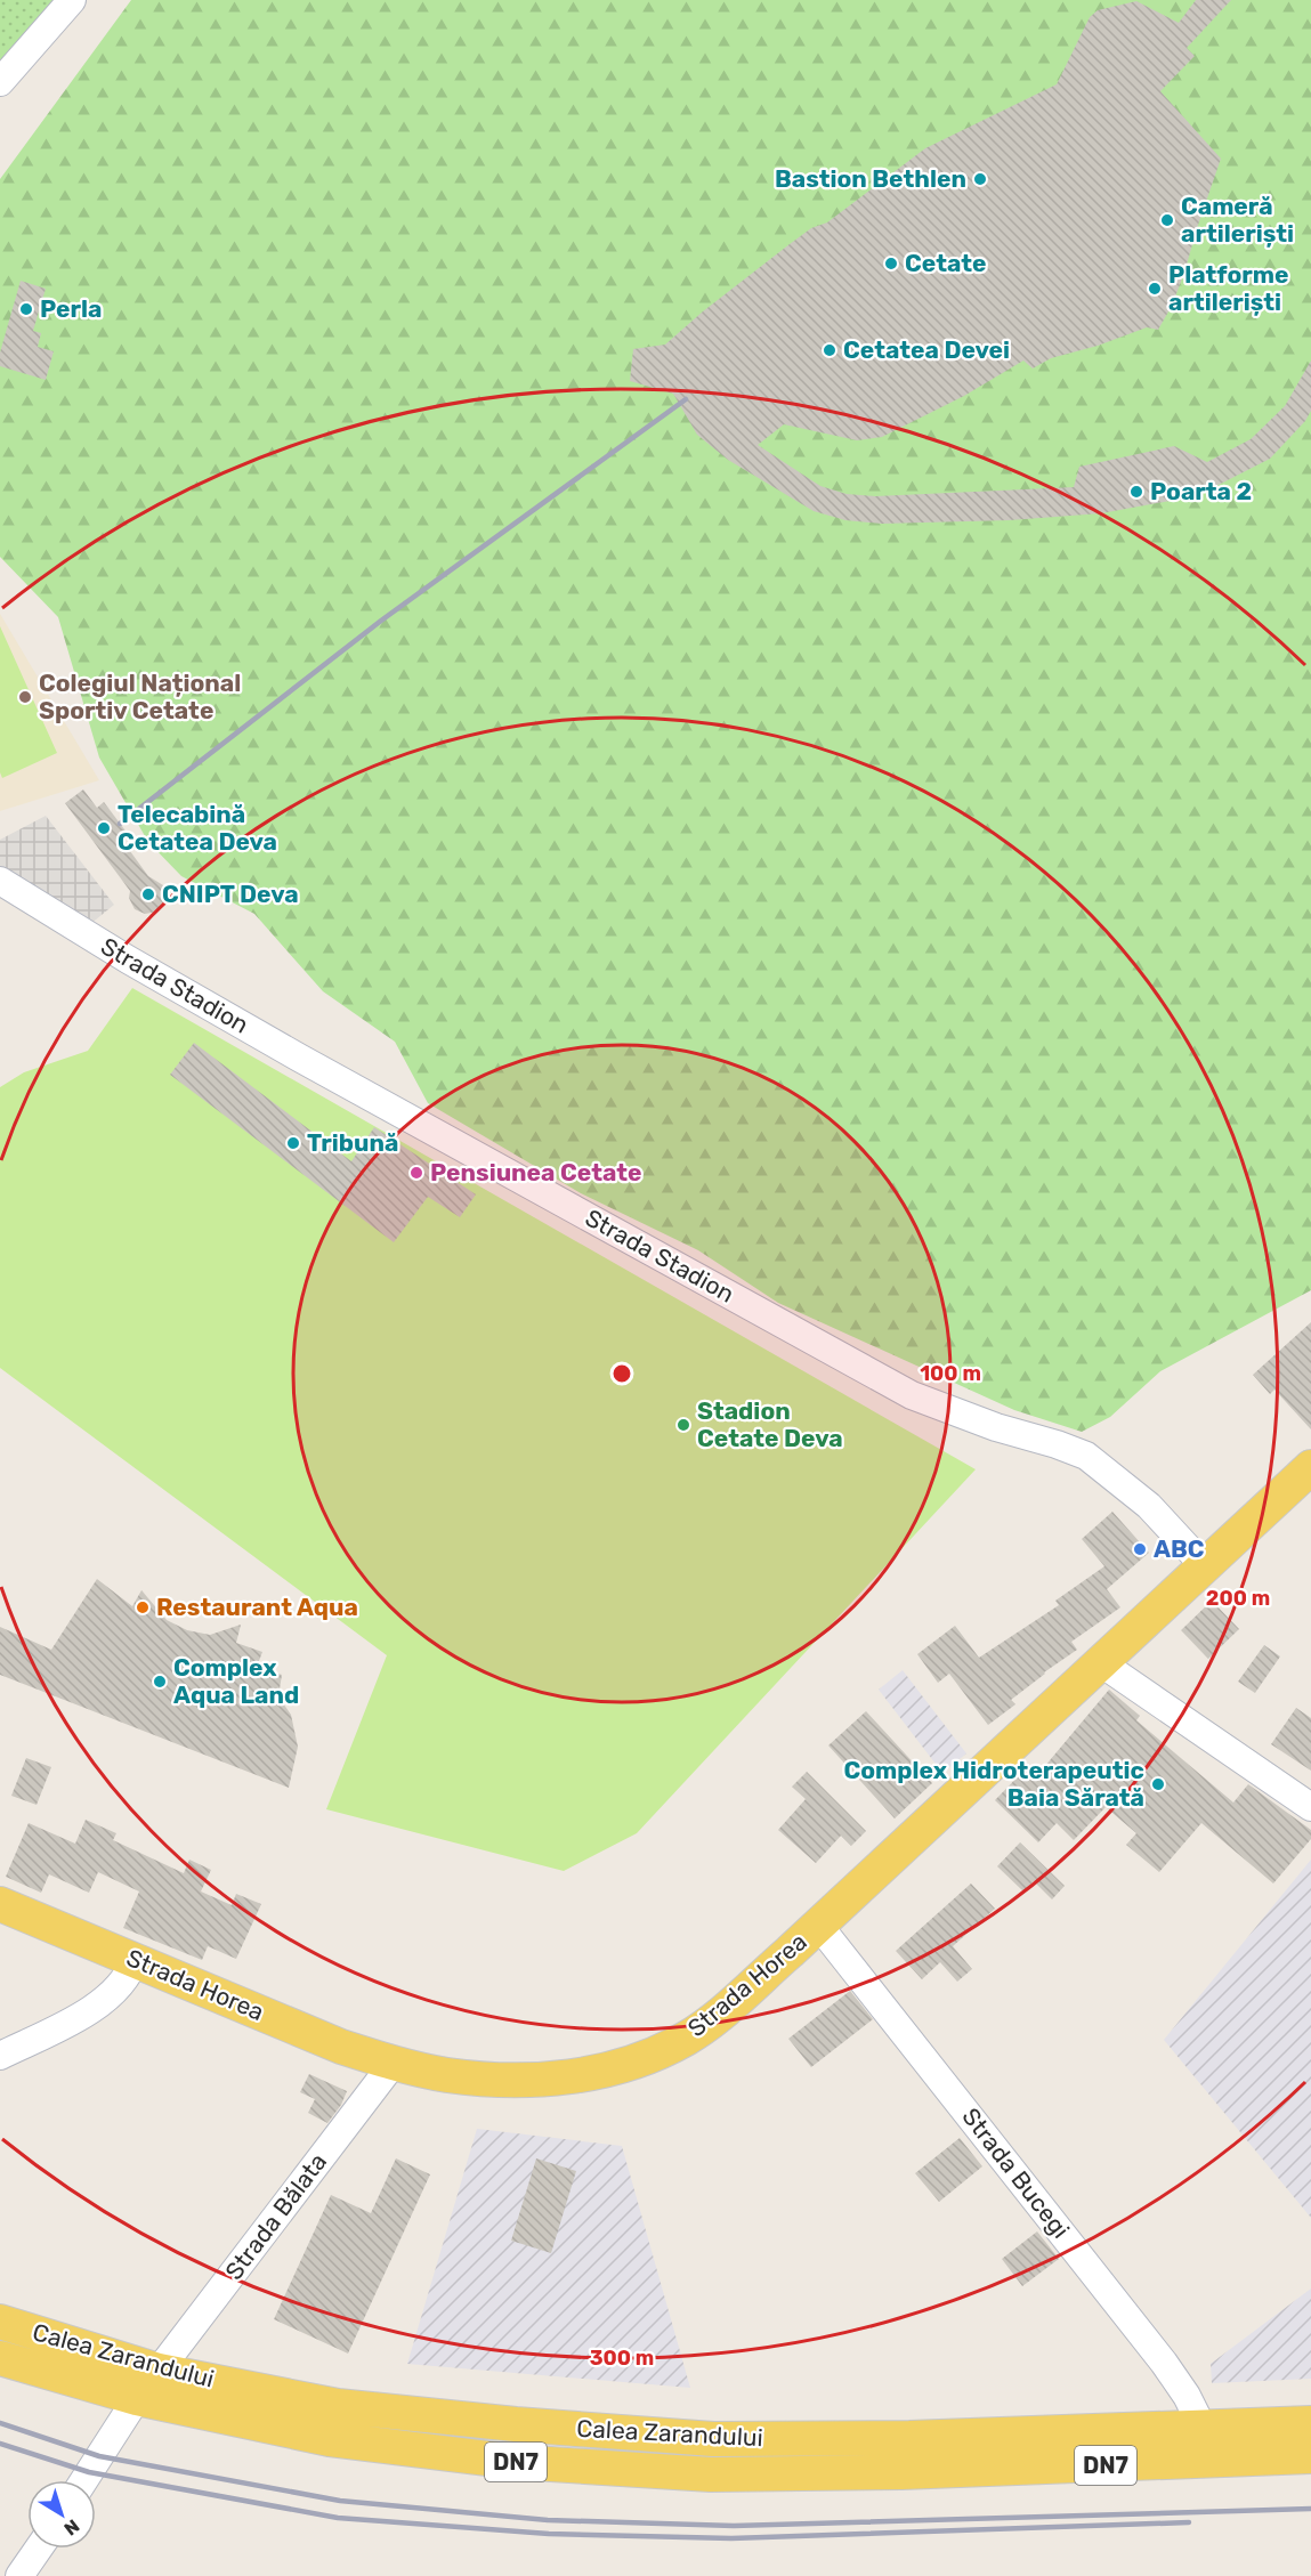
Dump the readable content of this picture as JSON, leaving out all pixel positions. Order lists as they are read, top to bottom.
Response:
{
  "streets": {
    "main road": ["Strada Horea", "Calea Zarandului", "DN7"],
    "street": ["Strada Stadion", "Strada Bucegi", "Strada Bălata"]
  },
  "crossings": [
    ["Strada Stadion", "Strada Horea"],
    ["Strada Horea", "Strada Bucegi"],
    ["Strada Horea", "Strada Bălata"],
    ["Strada Bucegi", "Calea Zarandului"],
    ["Strada Bălata", "Calea Zarandului"]
  ],
  "places": [
    "Bastion Bethlen",
    "Cameră artileriști",
    "Cetate",
    "Platforme artileriști",
    "Perla",
    "Cetatea Devei",
    "Poarta 2",
    "Colegiul Național Sportiv Cetate",
    "Telecabină Cetatea Deva",
    "CNIPT Deva",
    "Tribună",
    "Pensiunea Cetate",
    "Stadion Cetate Deva",
    "ABC",
    "Restaurant Aqua",
    "Complex Aqua Land",
    "Complex Hidroterapeutic Baia Sărată"
  ],
  "north": "bottom right",
  "rings": ["100 m", "200 m", "300 m"]
}
